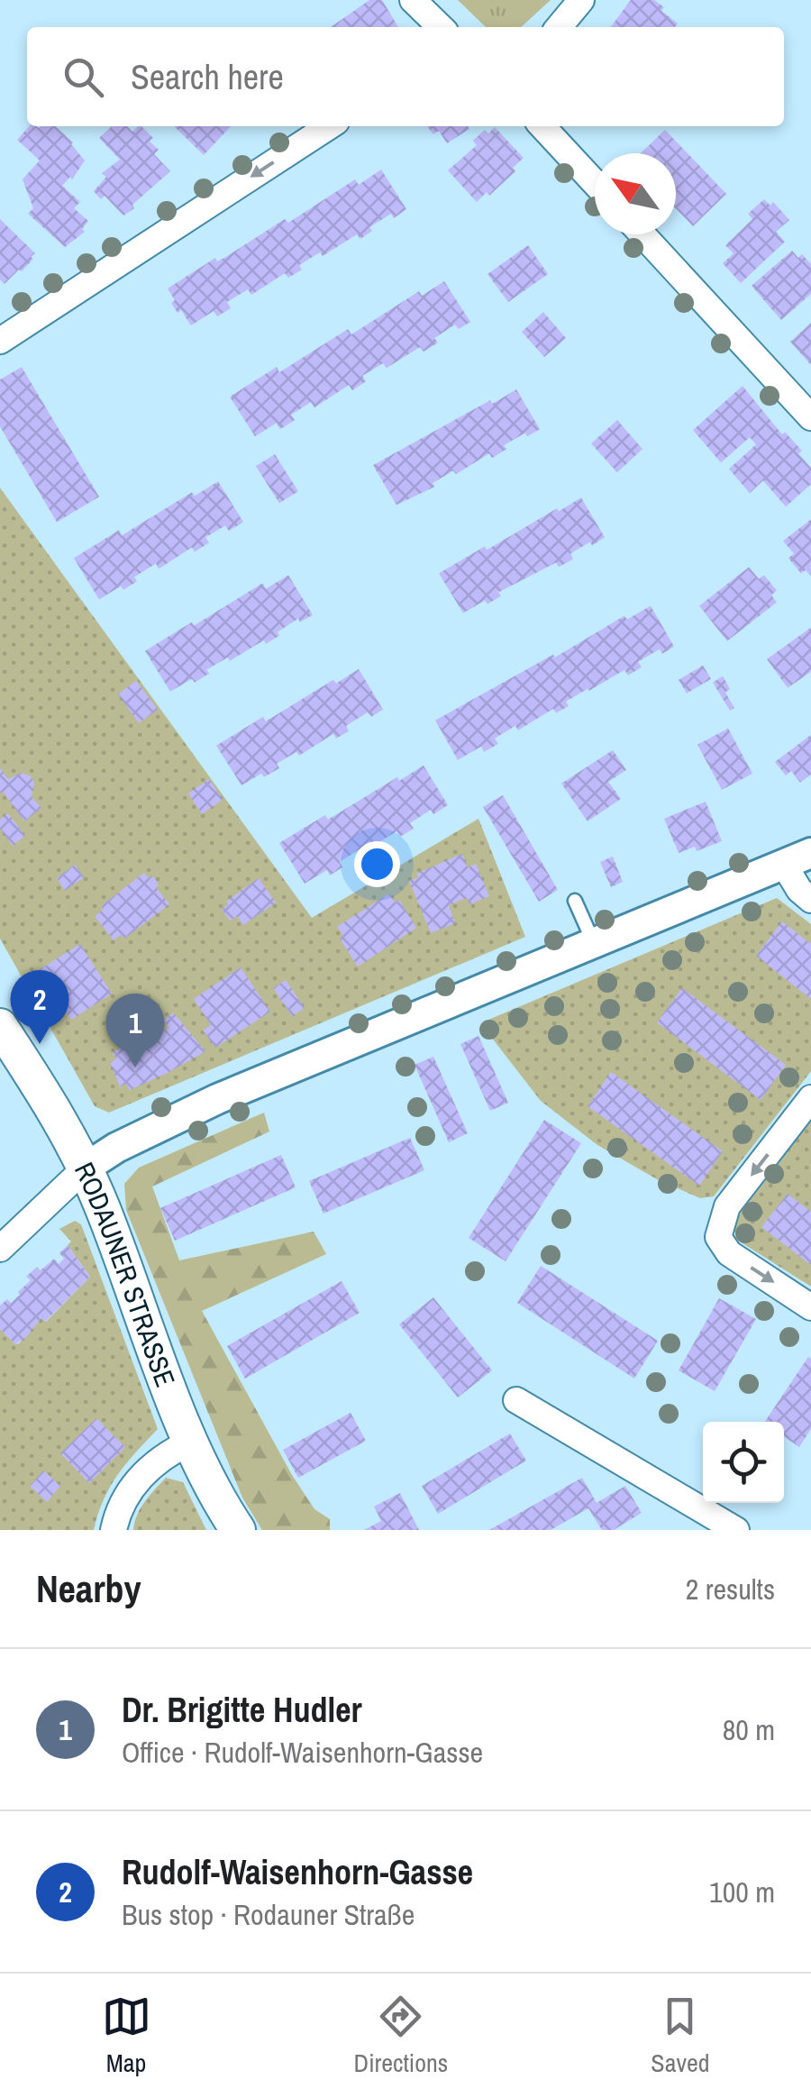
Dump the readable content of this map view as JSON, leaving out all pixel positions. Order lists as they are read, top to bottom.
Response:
{
  "streets": {
    "main road": ["RODAUNER STRASSE"]
  },
  "north": "top left",
  "page": {
    "search": "Search here",
    "pins": ["2", "1"],
    "heading": ["Nearby", "2 results"],
    "list": [
      {
        "mark": "1",
        "name": "Dr. Brigitte Hudler",
        "note": "Office · Rudolf-Waisenhorn-Gasse",
        "value": "80 m"
      },
      {
        "mark": "2",
        "name": "Rudolf-Waisenhorn-Gasse",
        "note": "Bus stop · Rodauner Straße",
        "value": "100 m"
      }
    ],
    "nav": ["Map", "Directions", "Saved"]
  }
}
